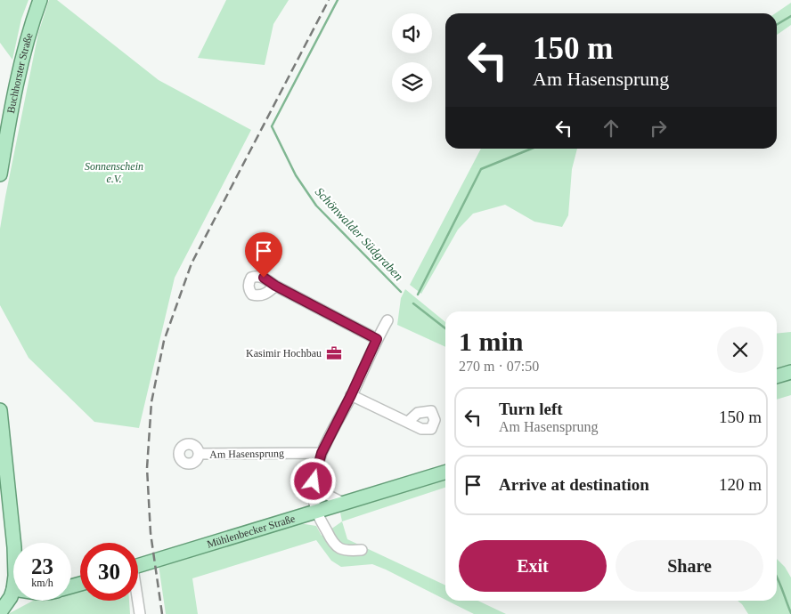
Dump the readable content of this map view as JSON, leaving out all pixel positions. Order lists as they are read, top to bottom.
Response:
{
  "streets": {
    "main road": ["Buchhorster Straße", "Mühlenbecker Straße"],
    "street": ["Am Hasensprung"]
  },
  "water": ["Schönwalder Südgraben"],
  "parks": ["Sonnenschein e.V."],
  "places": {
    "office": ["Kasimir Hochbau"]
  },
  "page": {
    "turn": ["150 m", "Am Hasensprung"],
    "heading": ["1 min", "270 m · 07:50"],
    "list": [
      {
        "name": "Turn left",
        "note": "Am Hasensprung",
        "value": "150 m"
      },
      {
        "name": "Arrive at destination",
        "value": "120 m"
      }
    ],
    "buttons": ["Exit", "Share"],
    "speed": "23 km/h",
    "limit": "30"
  }
}
